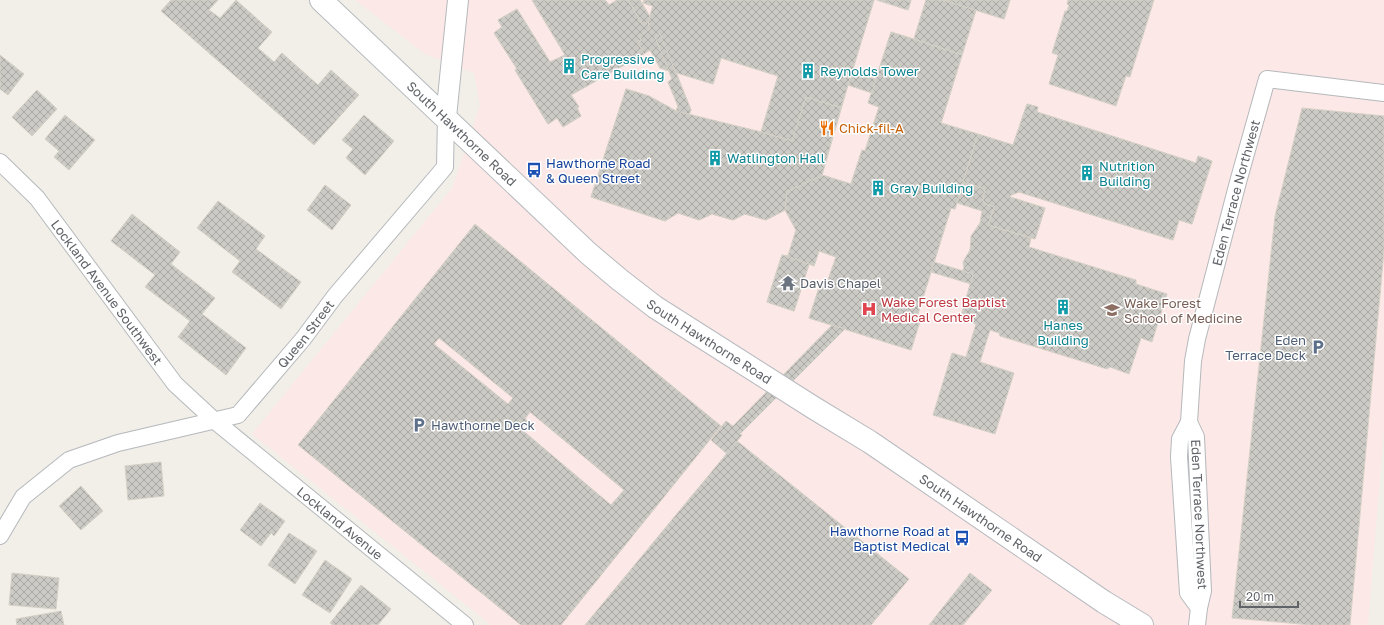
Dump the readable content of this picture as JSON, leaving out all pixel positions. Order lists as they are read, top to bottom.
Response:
{
  "streets": {
    "main road": ["South Hawthorne Road"],
    "street": [
      "Eden Terrace Northwest",
      "Lockland Avenue Southwest",
      "Queen Street",
      "Lockland Avenue"
    ]
  },
  "crossings": [
    ["South Hawthorne Road", "Queen Street"],
    ["Lockland Avenue Southwest", "Queen Street"],
    ["Lockland Avenue Southwest", "Lockland Avenue"],
    ["Queen Street", "Lockland Avenue"]
  ],
  "places": {
    "building": [
      "Progressive Care Building",
      "Reynolds Tower",
      "Watlington Hall",
      "Nutrition Building",
      "Gray Building",
      "Hanes Building"
    ],
    "restaurant": ["Chick-fil-A"],
    "bus stop": ["Hawthorne Road & Queen Street", "Hawthorne Road at Baptist Medical"],
    "temple": ["Davis Chapel"],
    "hospital": ["Wake Forest Baptist Medical Center"],
    "school or university": ["Wake Forest School of Medicine"],
    "parking": ["Eden Terrace Deck", "Hawthorne Deck"]
  },
  "scale_bar": "20 m"
}
